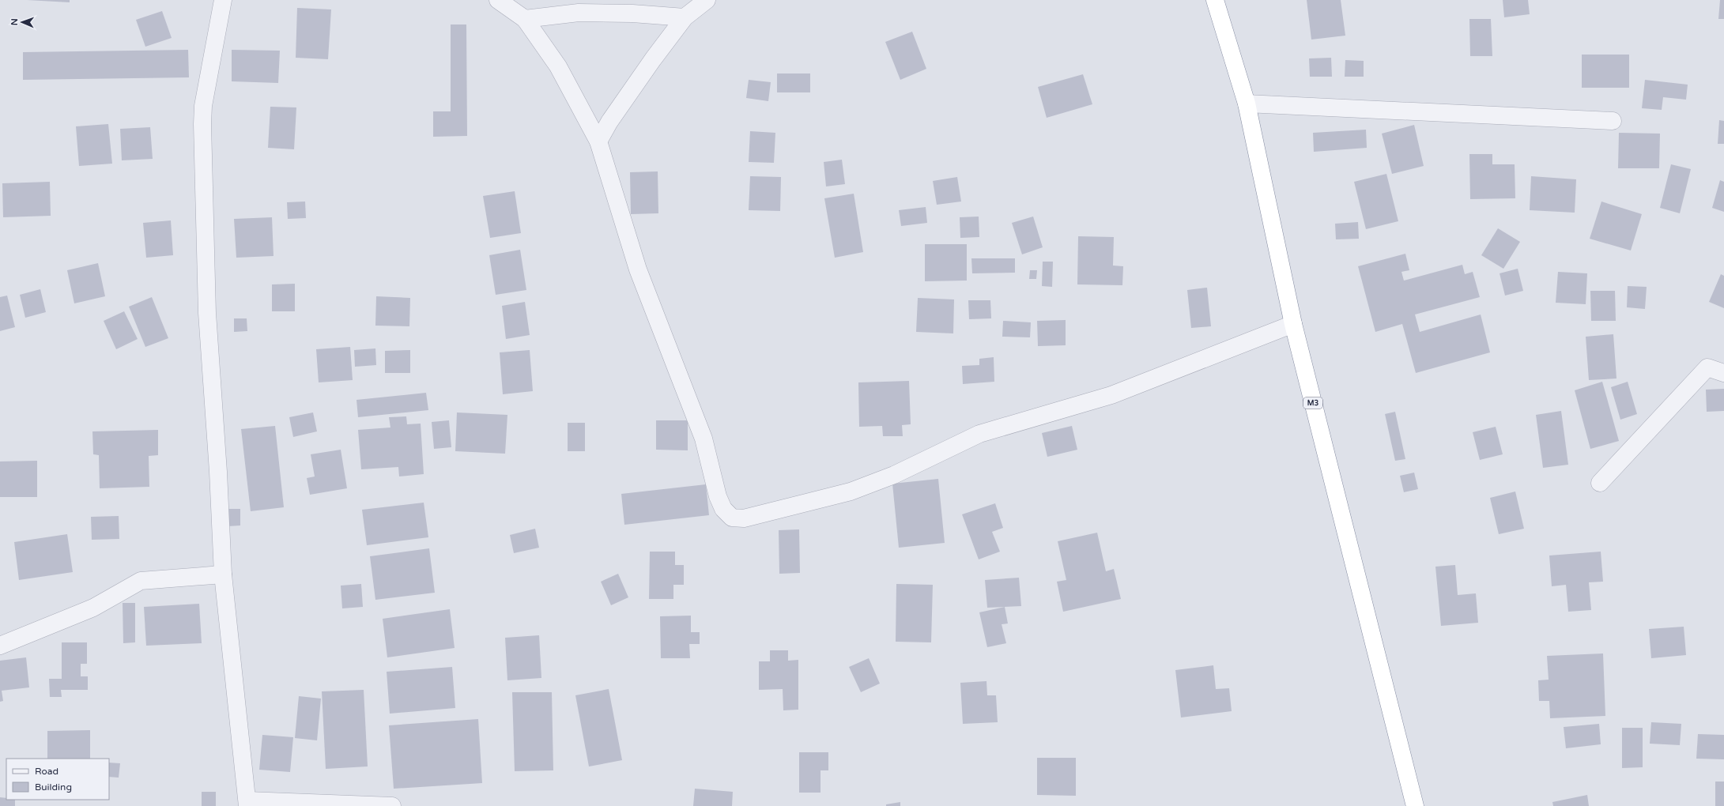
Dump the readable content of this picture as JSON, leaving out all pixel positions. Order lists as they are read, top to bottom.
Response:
{
  "streets": {
    "highway": ["M3"]
  },
  "legend": ["Road", "Building"],
  "north": "left"
}
